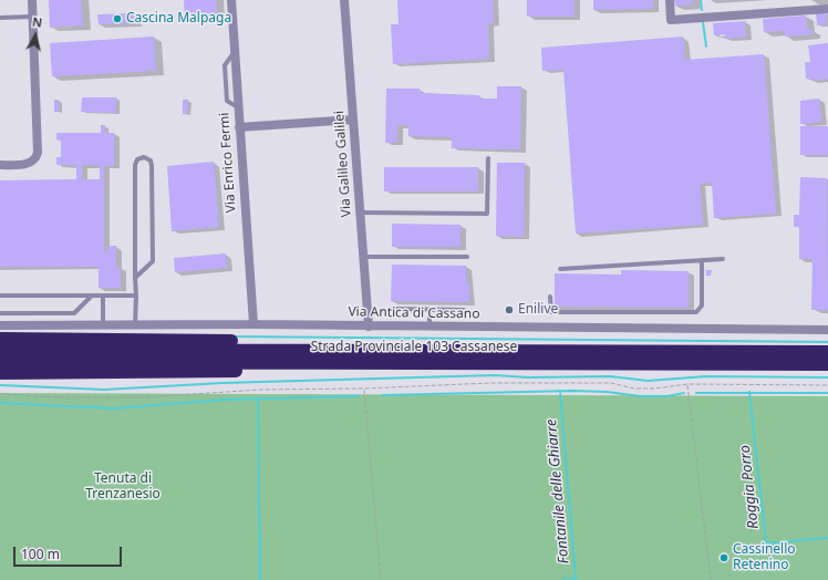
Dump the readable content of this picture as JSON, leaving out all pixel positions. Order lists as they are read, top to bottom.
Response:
{
  "streets": {
    "highway": ["Strada Provinciale 103 Cassanese"],
    "street": ["Via Enrico Fermi", "Via Galileo Galilei", "Via Antica di Cassano"]
  },
  "crossings": [
    ["Via Enrico Fermi", "Via Antica di Cassano"],
    ["Via Galileo Galilei", "Via Antica di Cassano"]
  ],
  "water": ["Roggia Porro", "Fontanile delle Ghiarre"],
  "parks": ["Tenuta di Trenzanesio"],
  "places": ["Cascina Malpaga", "Enilive", "Cassinello Retenino"],
  "scale_bar": "100 m",
  "north": "top"
}
